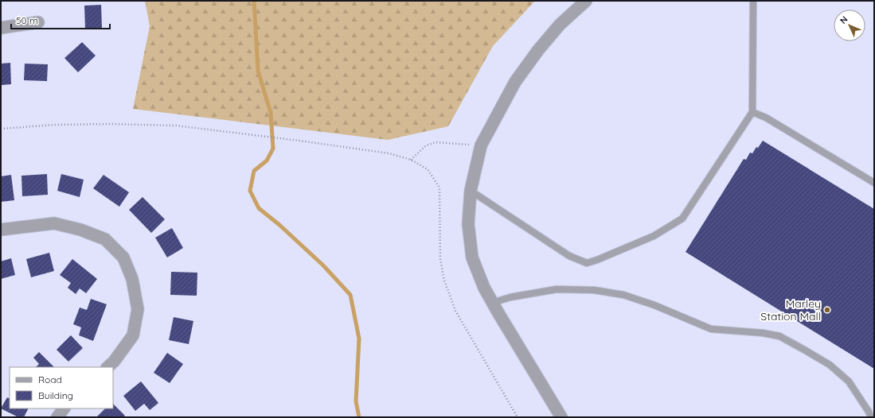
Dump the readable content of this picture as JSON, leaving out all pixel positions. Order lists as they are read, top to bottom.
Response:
{
  "places": ["Marley Station Mall"],
  "legend": ["Road", "Building"],
  "scale_bar": "50 m",
  "north": "top left"
}
